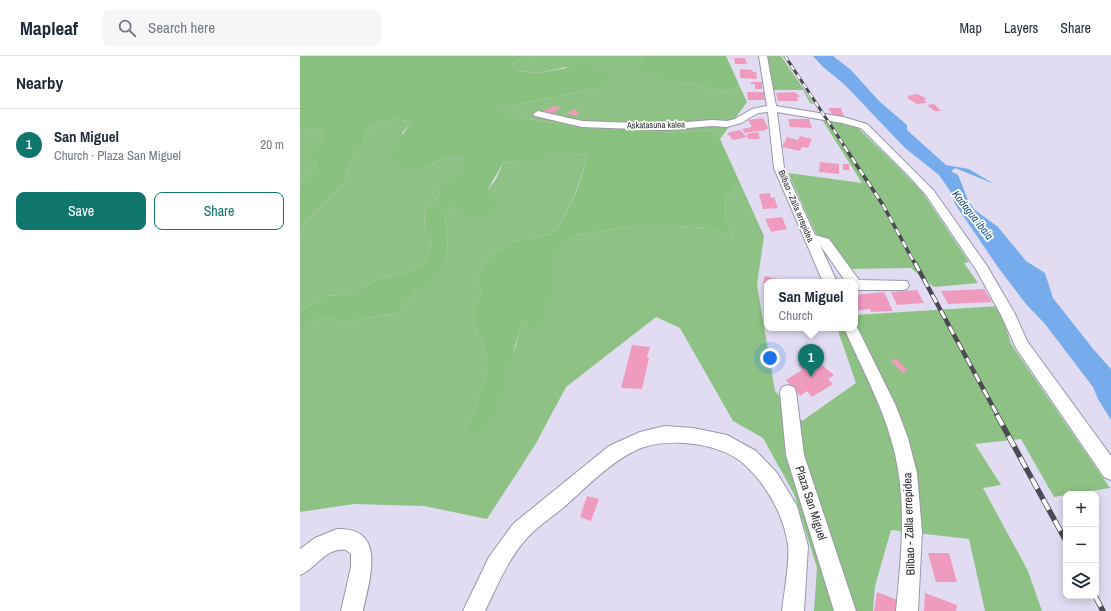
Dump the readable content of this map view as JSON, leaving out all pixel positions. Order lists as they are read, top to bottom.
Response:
{
  "streets": {
    "street": ["Askatasuna kalea", "Bilbao - Zalla errepidea", "Plaza San Miguel"]
  },
  "crossings": [
    ["Askatasuna kalea", "Bilbao - Zalla errepidea"]
  ],
  "water": ["Kadagua ibaia"],
  "page": {
    "header": "Mapleaf",
    "search": "Search here",
    "nav": ["Map", "Layers", "Share"],
    "heading": "Nearby",
    "list": [
      {
        "mark": "1",
        "name": "San Miguel",
        "note": "Church · Plaza San Miguel",
        "value": "20 m"
      }
    ],
    "buttons": ["Save", "Share"],
    "popup": ["San Miguel", "Church"],
    "pins": "1",
    "map_buttons": ["+", "−"]
  }
}
